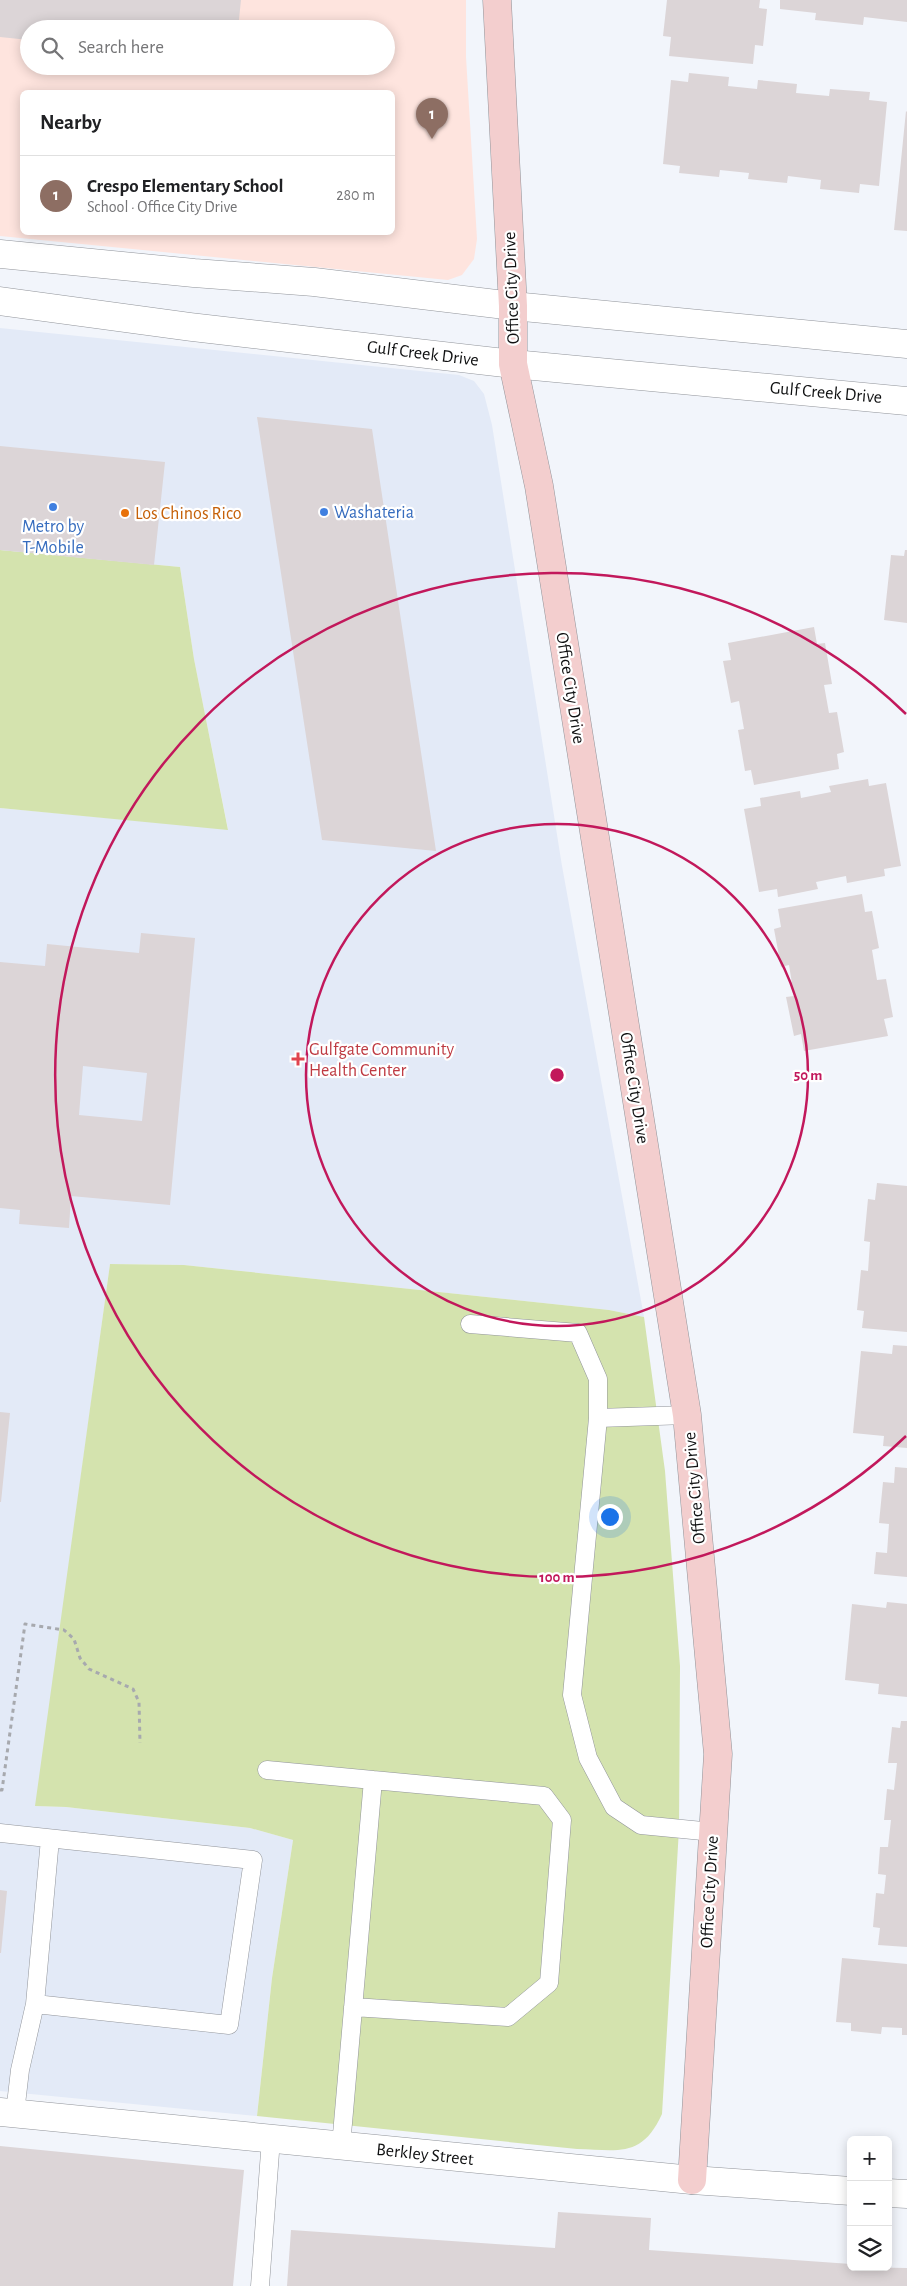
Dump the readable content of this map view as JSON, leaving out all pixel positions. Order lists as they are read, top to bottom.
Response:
{
  "streets": {
    "street": ["Office City Drive", "Gulf Creek Drive", "Berkley Street"]
  },
  "crossings": [
    ["Office City Drive", "Gulf Creek Drive"],
    ["Office City Drive", "Berkley Street"]
  ],
  "places": {
    "other": ["Metro by T-Mobile", "Washateria", "Los Chinos Rico"],
    "health": ["Gulfgate Community Health Center"]
  },
  "page": {
    "search": "Search here",
    "heading": "Nearby",
    "pins": "1",
    "list": [
      {
        "mark": "1",
        "name": "Crespo Elementary School",
        "note": "School · Office City Drive",
        "value": "280 m"
      }
    ],
    "map_buttons": ["+", "−"]
  },
  "rings": ["50 m", "100 m"]
}
